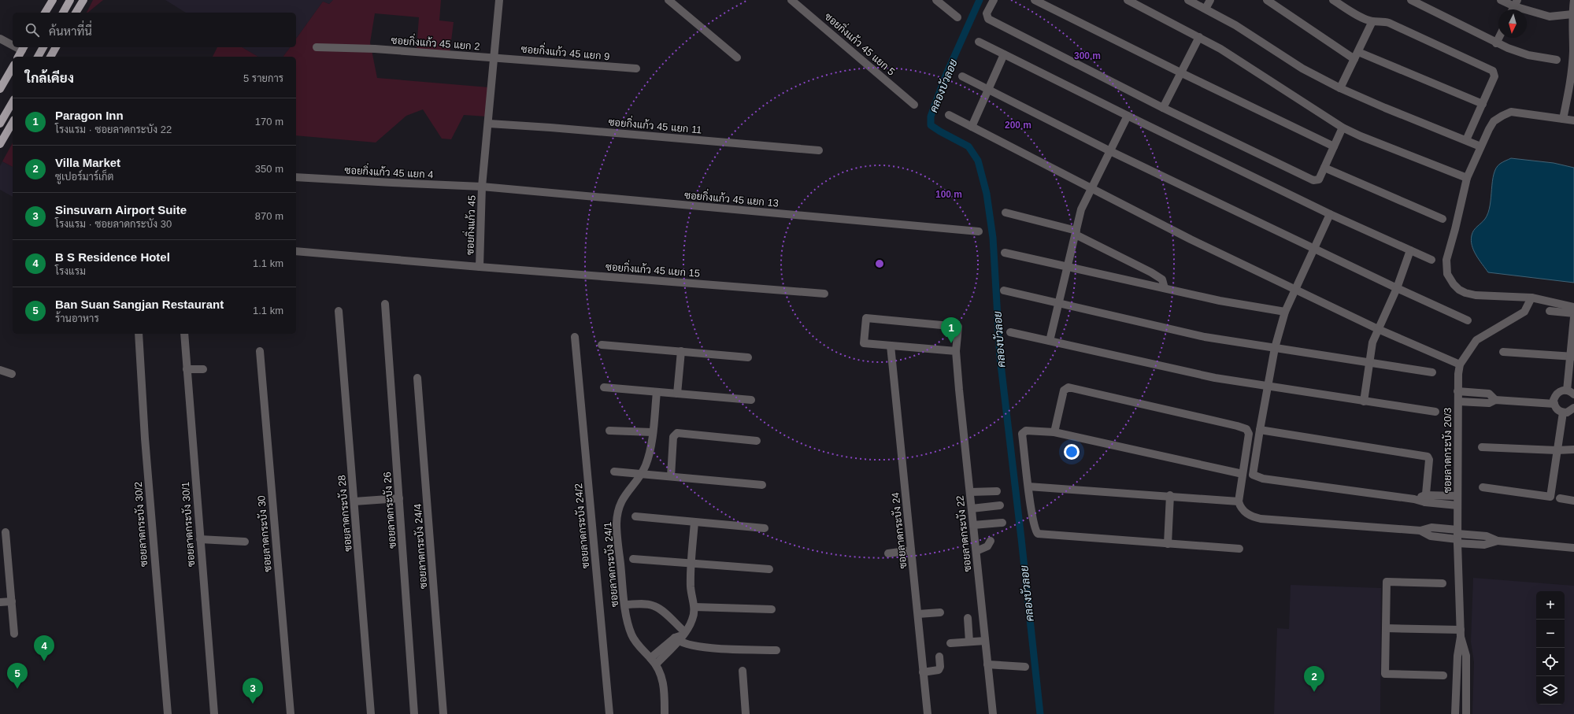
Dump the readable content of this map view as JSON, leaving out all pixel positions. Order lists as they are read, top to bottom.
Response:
{
  "streets": {
    "street": [
      "ซอยกิ่งแก้ว 45 แยก 2",
      "ซอยกิ่งแก้ว 45 แยก 5",
      "ซอยกิ่งแก้ว 45 แยก 9",
      "ซอยกิ่งแก้ว 45 แยก 11",
      "ซอยกิ่งแก้ว 45 แยก 4",
      "ซอยกิ่งแก้ว 45 แยก 13",
      "ซอยกิ่งแก้ว 45",
      "ซอยกิ่งแก้ว 45 แยก 15",
      "ซอยลาดกระบัง 20/3",
      "ซอยลาดกระบัง 26",
      "ซอยลาดกระบัง 28",
      "ซอยลาดกระบัง 30/2",
      "ซอยลาดกระบัง 30/1",
      "ซอยลาดกระบัง 24/2",
      "ซอยลาดกระบัง 24",
      "ซอยลาดกระบัง 30",
      "ซอยลาดกระบัง 22",
      "ซอยลาดกระบัง 24/4",
      "ซอยลาดกระบัง 24/1"
    ]
  },
  "crossings": [
    ["ซอยกิ่งแก้ว 45 แยก 2", "ซอยกิ่งแก้ว 45 แยก 9"],
    ["ซอยกิ่งแก้ว 45 แยก 2", "ซอยกิ่งแก้ว 45"],
    ["ซอยกิ่งแก้ว 45 แยก 9", "ซอยกิ่งแก้ว 45"],
    ["ซอยกิ่งแก้ว 45 แยก 11", "ซอยกิ่งแก้ว 45"],
    ["ซอยกิ่งแก้ว 45 แยก 4", "ซอยกิ่งแก้ว 45 แยก 13"],
    ["ซอยกิ่งแก้ว 45 แยก 4", "ซอยกิ่งแก้ว 45"],
    ["ซอยกิ่งแก้ว 45 แยก 13", "ซอยกิ่งแก้ว 45"],
    ["ซอยกิ่งแก้ว 45", "ซอยกิ่งแก้ว 45 แยก 15"],
    ["ซอยลาดกระบัง 24", "ซอยลาดกระบัง 22"]
  ],
  "water": ["คลองบัวลอย"],
  "north": "bottom",
  "page": {
    "search": "ค้นหาที่นี่",
    "heading": ["ใกล้เคียง", "5 รายการ"],
    "list": [
      {
        "mark": "1",
        "name": "Paragon Inn",
        "note": "โรงแรม · ซอยลาดกระบัง 22",
        "value": "170 m"
      },
      {
        "mark": "2",
        "name": "Villa Market",
        "note": "ซูเปอร์มาร์เก็ต",
        "value": "350 m"
      },
      {
        "mark": "3",
        "name": "Sinsuvarn Airport Suite",
        "note": "โรงแรม · ซอยลาดกระบัง 30",
        "value": "870 m"
      },
      {
        "mark": "4",
        "name": "B S Residence Hotel",
        "note": "โรงแรม",
        "value": "1.1 km"
      },
      {
        "mark": "5",
        "name": "Ban Suan Sangjan Restaurant",
        "note": "ร้านอาหาร",
        "value": "1.1 km"
      }
    ],
    "pins": [
      "1",
      "4",
      "5",
      "2",
      "3"
    ],
    "map_buttons": ["+", "−"]
  },
  "rings": ["300 m", "200 m", "100 m"]
}
